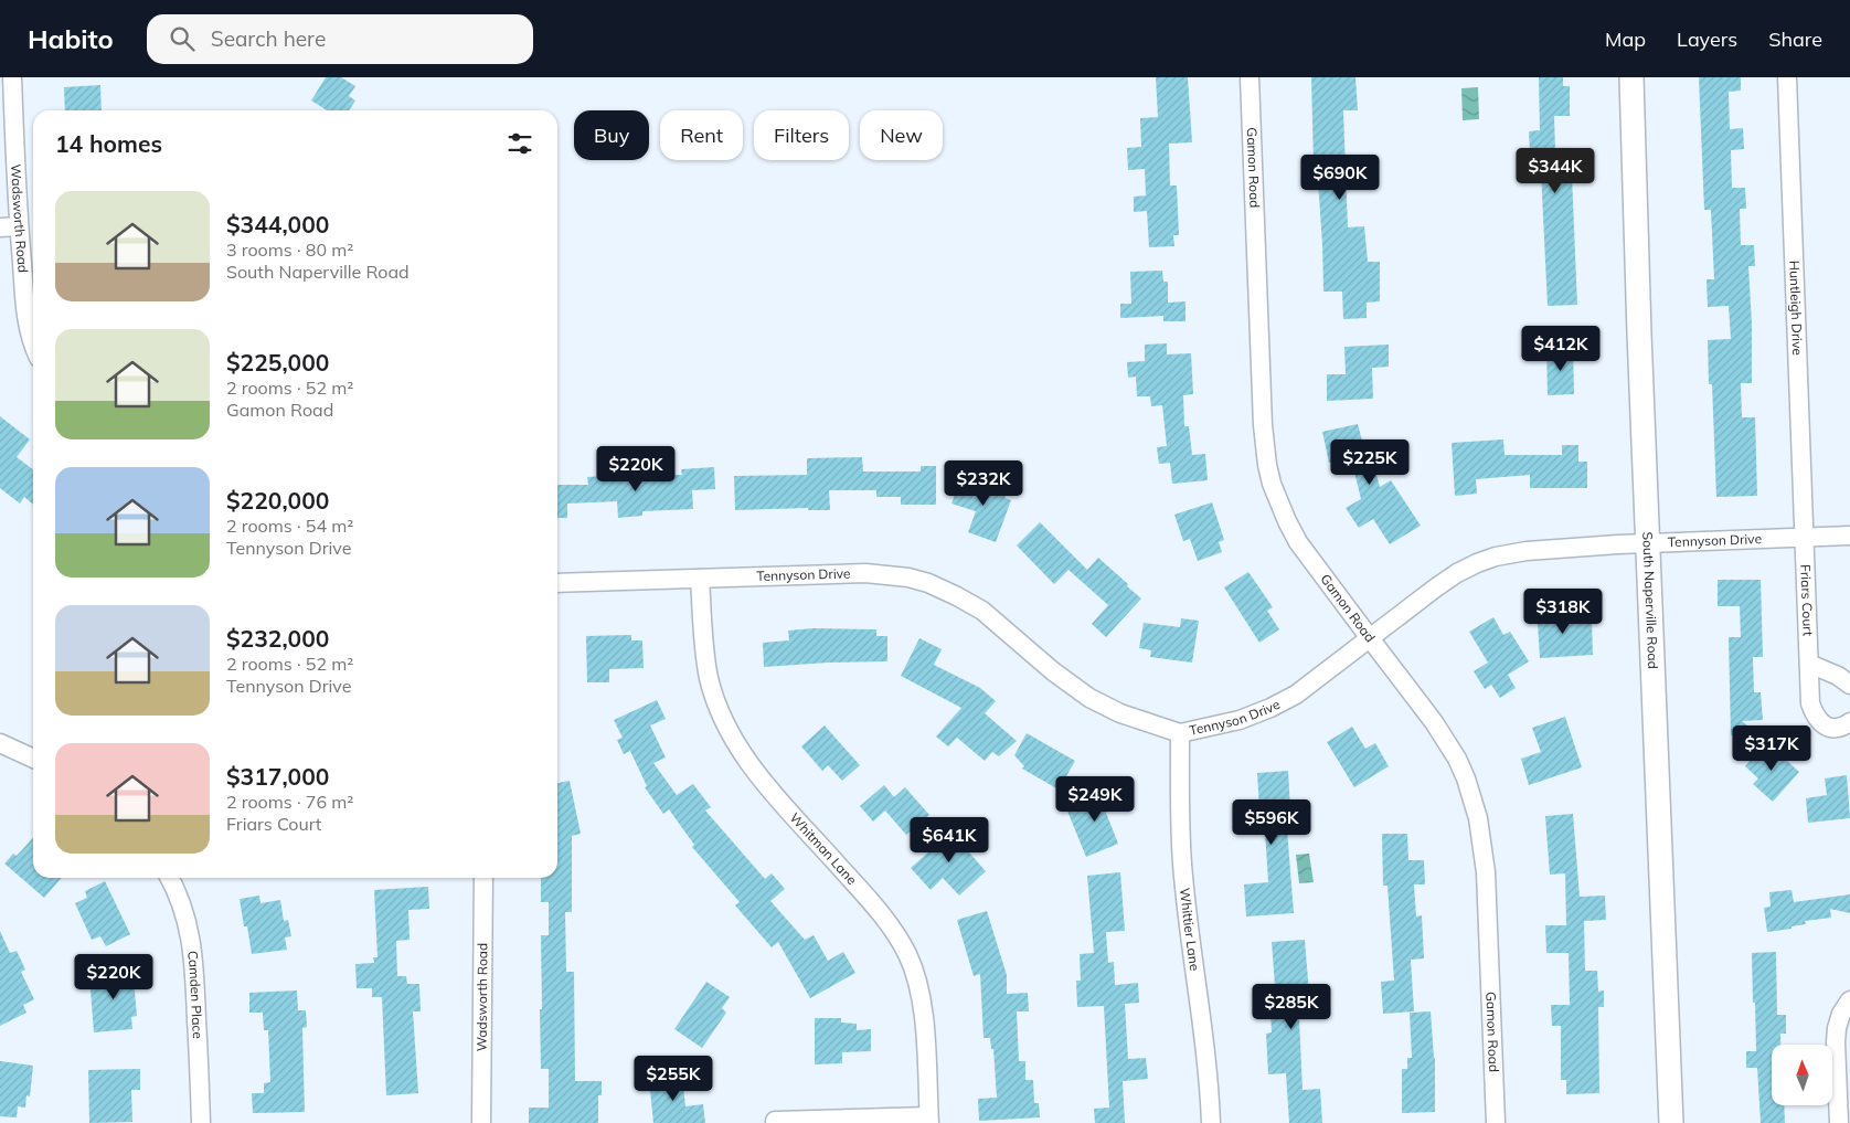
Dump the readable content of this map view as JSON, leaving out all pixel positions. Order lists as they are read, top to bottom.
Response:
{
  "streets": {
    "main road": ["South Naperville Road"],
    "street": [
      "Gamon Road",
      "Wadsworth Road",
      "Huntleigh Drive",
      "Tennyson Drive",
      "Friars Court",
      "Whitman Lane",
      "Whittier Lane",
      "Camden Place"
    ]
  },
  "crossings": [
    ["Gamon Road", "Tennyson Drive"],
    ["Huntleigh Drive", "Tennyson Drive"],
    ["Huntleigh Drive", "Friars Court"],
    ["Tennyson Drive", "South Naperville Road"],
    ["Tennyson Drive", "Friars Court"],
    ["Tennyson Drive", "Whitman Lane"],
    ["Tennyson Drive", "Whittier Lane"]
  ],
  "north": "top",
  "page": {
    "header": "Habito",
    "search": "Search here",
    "nav": ["Map", "Layers", "Share"],
    "chip": [
      "Buy",
      "Rent",
      "Filters",
      "New"
    ],
    "heading": "14 homes",
    "price": [
      "$344K",
      "$690K",
      "$412K",
      "$225K",
      "$220K",
      "$232K",
      "$318K",
      "$317K",
      "$249K",
      "$596K",
      "$641K",
      "$220K",
      "$285K",
      "$255K"
    ],
    "list": [
      {
        "name": "$344,000",
        "note": "3 rooms · 80 m² · South Naperville Road"
      },
      {
        "name": "$225,000",
        "note": "2 rooms · 52 m² · Gamon Road"
      },
      {
        "name": "$220,000",
        "note": "2 rooms · 54 m² · Tennyson Drive"
      },
      {
        "name": "$232,000",
        "note": "2 rooms · 52 m² · Tennyson Drive"
      },
      {
        "name": "$317,000",
        "note": "2 rooms · 76 m² · Friars Court"
      }
    ]
  }
}
